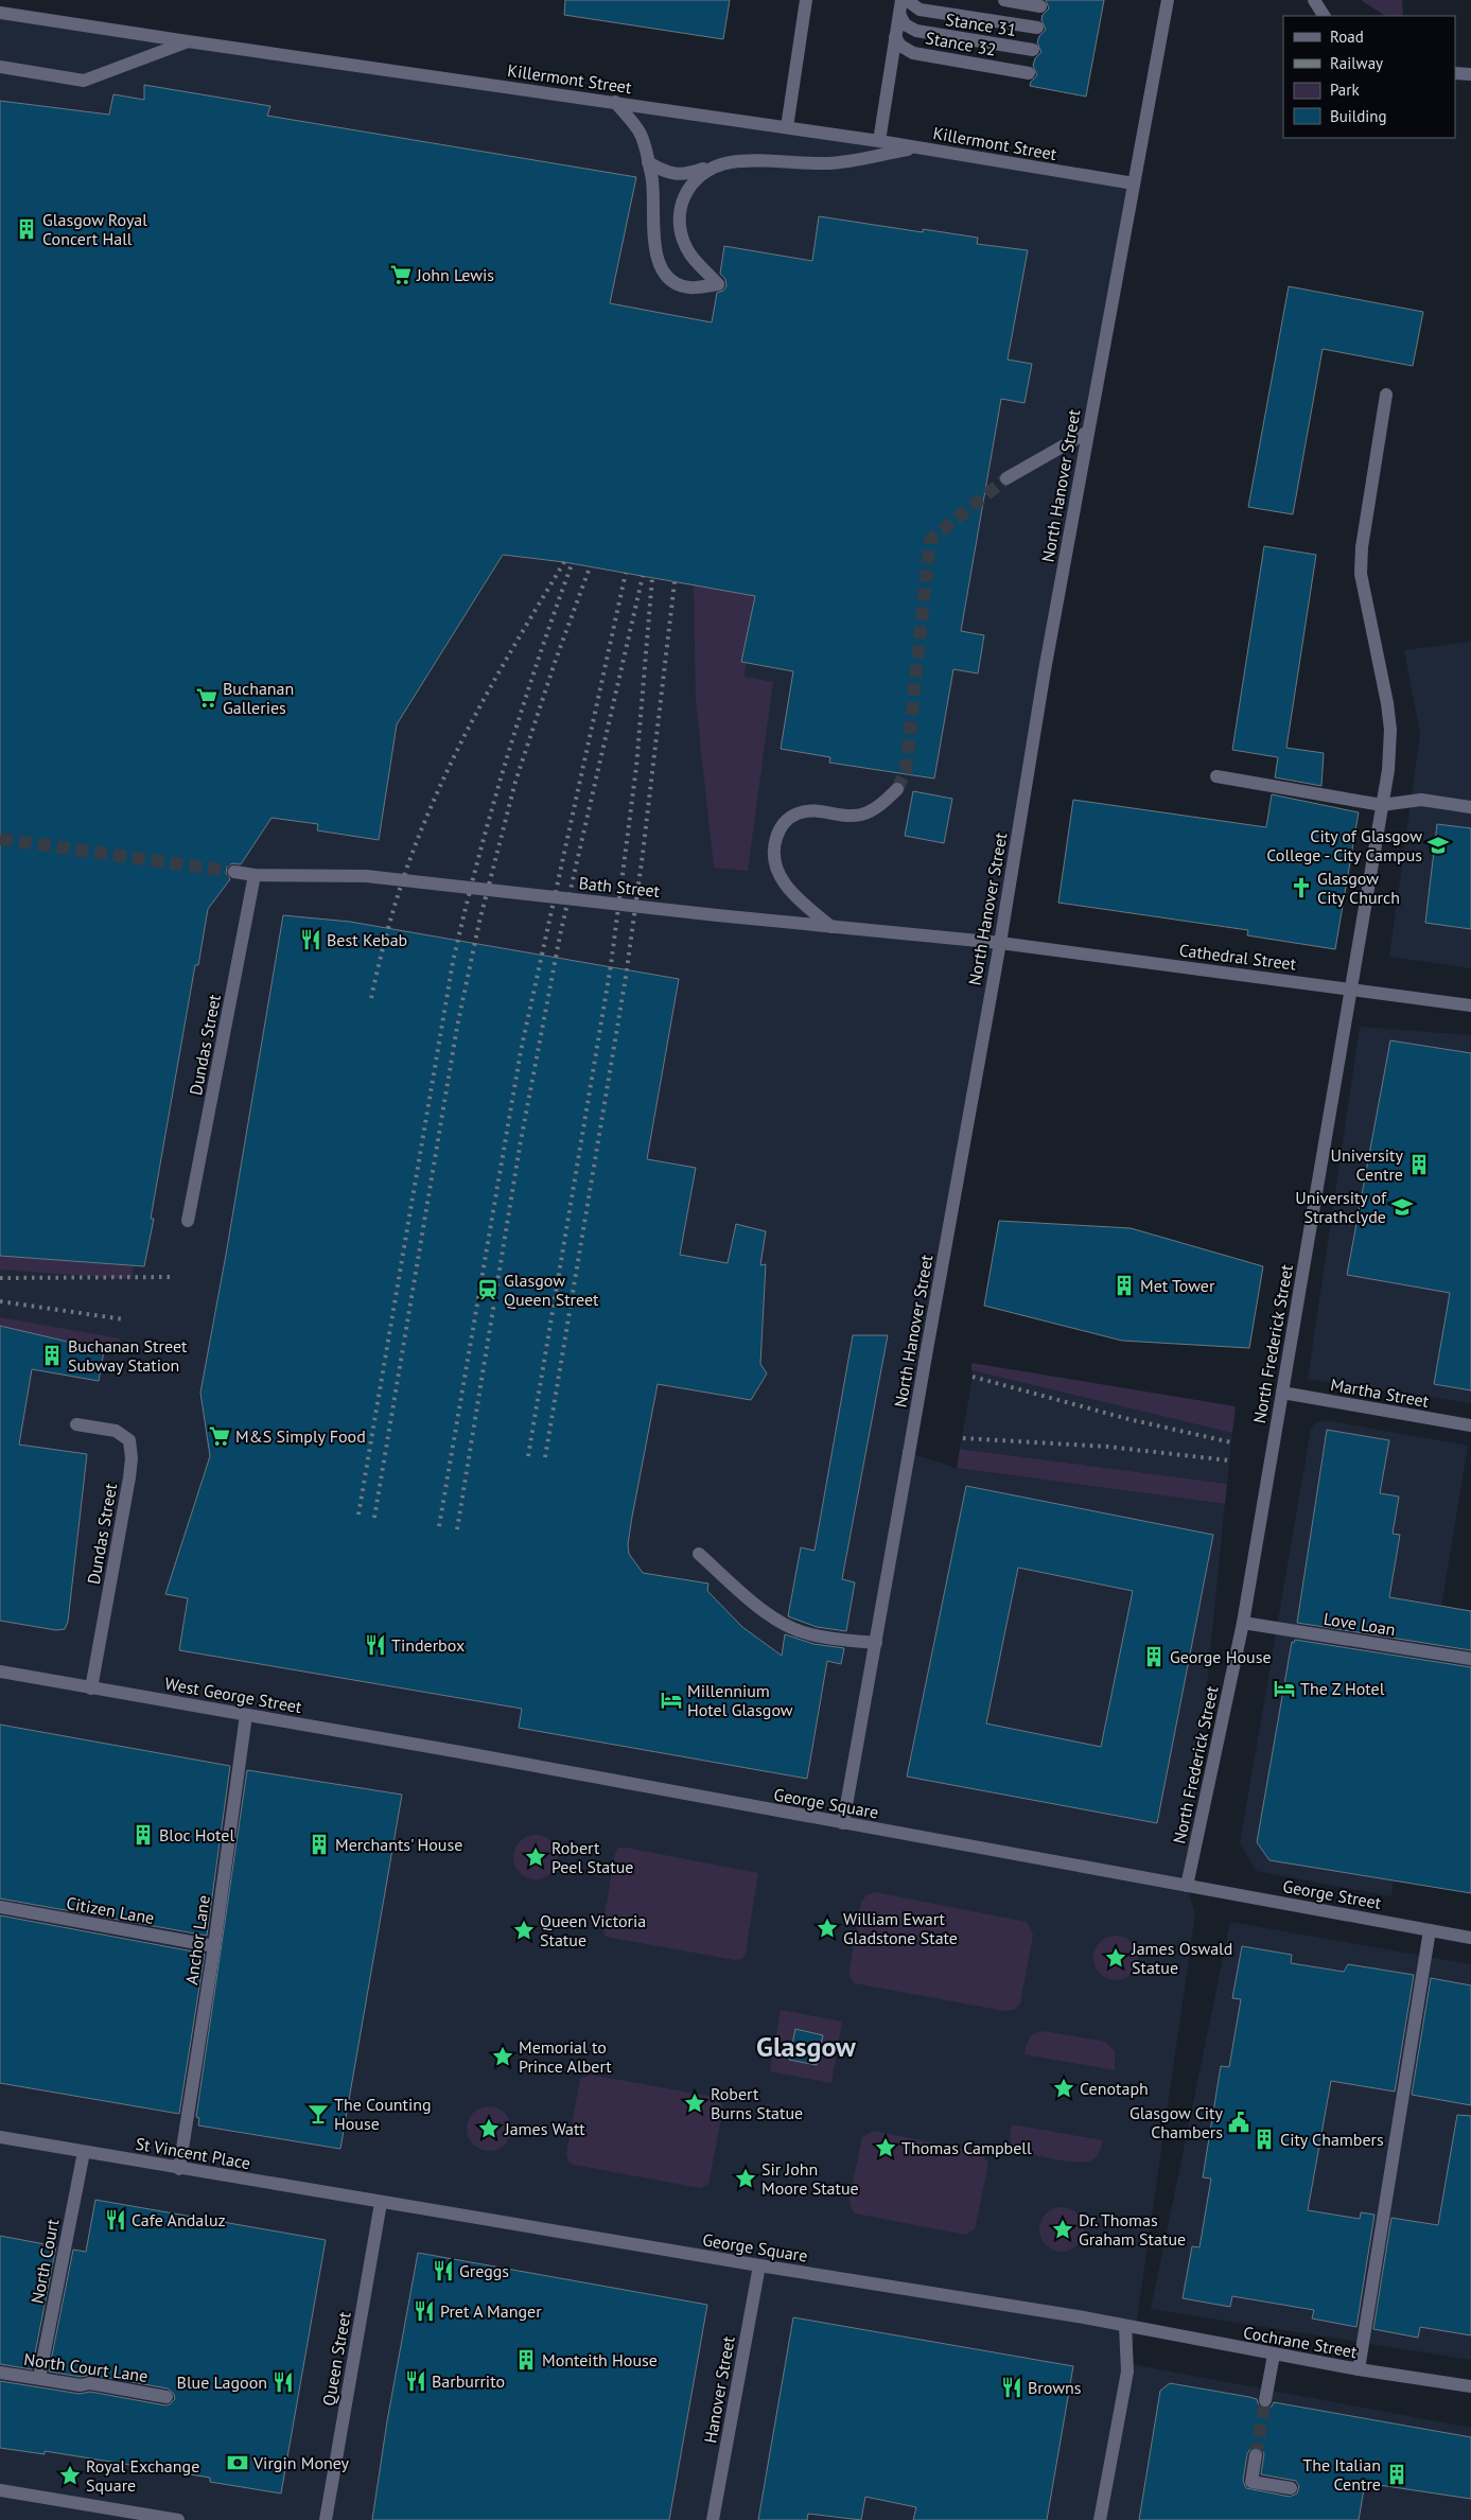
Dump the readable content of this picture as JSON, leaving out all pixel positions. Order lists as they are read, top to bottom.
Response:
{
  "streets": {
    "street": [
      "Stance 31",
      "Stance 32",
      "Killermont Street",
      "North Hanover Street",
      "Bath Street",
      "Cathedral Street",
      "Dundas Street",
      "North Frederick Street",
      "Martha Street",
      "Love Loan",
      "West George Street",
      "George Square",
      "George Street",
      "Citizen Lane",
      "Anchor Lane",
      "St Vincent Place",
      "North Court",
      "Cochrane Street",
      "Queen Street",
      "North Court Lane",
      "Hanover Street"
    ]
  },
  "crossings": [
    ["Killermont Street", "North Hanover Street"],
    ["North Hanover Street", "Bath Street"],
    ["North Hanover Street", "Cathedral Street"],
    ["North Hanover Street", "George Square"],
    ["Bath Street", "Cathedral Street"],
    ["Bath Street", "Dundas Street"],
    ["Cathedral Street", "North Frederick Street"],
    ["Dundas Street", "West George Street"],
    ["North Frederick Street", "Martha Street"],
    ["North Frederick Street", "Love Loan"],
    ["North Frederick Street", "George Square"],
    ["North Frederick Street", "George Street"],
    ["West George Street", "George Square"],
    ["West George Street", "Anchor Lane"],
    ["George Square", "George Street"],
    ["George Square", "St Vincent Place"],
    ["George Square", "Cochrane Street"],
    ["George Square", "Queen Street"],
    ["George Square", "Hanover Street"],
    ["Citizen Lane", "Anchor Lane"],
    ["Anchor Lane", "St Vincent Place"],
    ["St Vincent Place", "North Court"],
    ["St Vincent Place", "Queen Street"],
    ["North Court", "North Court Lane"]
  ],
  "districts": ["Glasgow"],
  "places": {
    "building": [
      "Glasgow Royal Concert Hall",
      "University Centre",
      "Met Tower",
      "Buchanan Street Subway Station",
      "George House",
      "Bloc Hotel",
      "Merchants' House",
      "City Chambers",
      "Monteith House",
      "The Italian Centre"
    ],
    "supermarket": ["John Lewis", "Buchanan Galleries", "M&S Simply Food"],
    "school or university": ["City of Glasgow College - City Campus", "University of Strathclyde"],
    "church": ["Glasgow City Church"],
    "restaurant": [
      "Best Kebab",
      "Tinderbox",
      "Cafe Andaluz",
      "Greggs",
      "Pret A Manger",
      "Barburrito",
      "Blue Lagoon",
      "Browns"
    ],
    "station": ["Glasgow Queen Street"],
    "hotel": ["The Z Hotel", "Millennium Hotel Glasgow"],
    "place": [
      "Robert Peel Statue",
      "William Ewart Gladstone State",
      "Queen Victoria Statue",
      "James Oswald Statue",
      "Memorial to Prince Albert",
      "Cenotaph",
      "Robert Burns Statue",
      "James Watt",
      "Thomas Campbell",
      "Sir John Moore Statue",
      "Dr. Thomas Graham Statue",
      "Royal Exchange Square"
    ],
    "bar": ["The Counting House"],
    "public building": ["Glasgow City Chambers"],
    "bank": ["Virgin Money"]
  },
  "legend": [
    "Road",
    "Railway",
    "Park",
    "Building"
  ]
}
